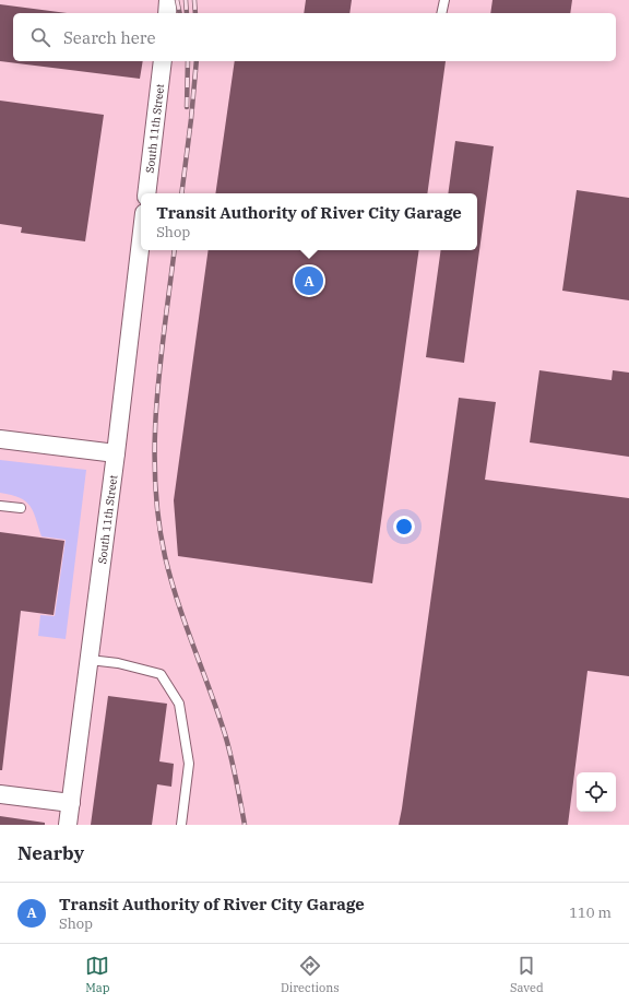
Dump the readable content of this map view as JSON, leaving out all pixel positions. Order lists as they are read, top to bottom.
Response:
{
  "streets": {
    "street": ["South 11th Street"]
  },
  "page": {
    "search": "Search here",
    "popup": ["Transit Authority of River City Garage", "Shop"],
    "pins": "A",
    "heading": "Nearby",
    "list": [
      {
        "mark": "A",
        "name": "Transit Authority of River City Garage",
        "note": "Shop",
        "value": "110 m"
      }
    ],
    "nav": ["Map", "Directions", "Saved"]
  }
}
